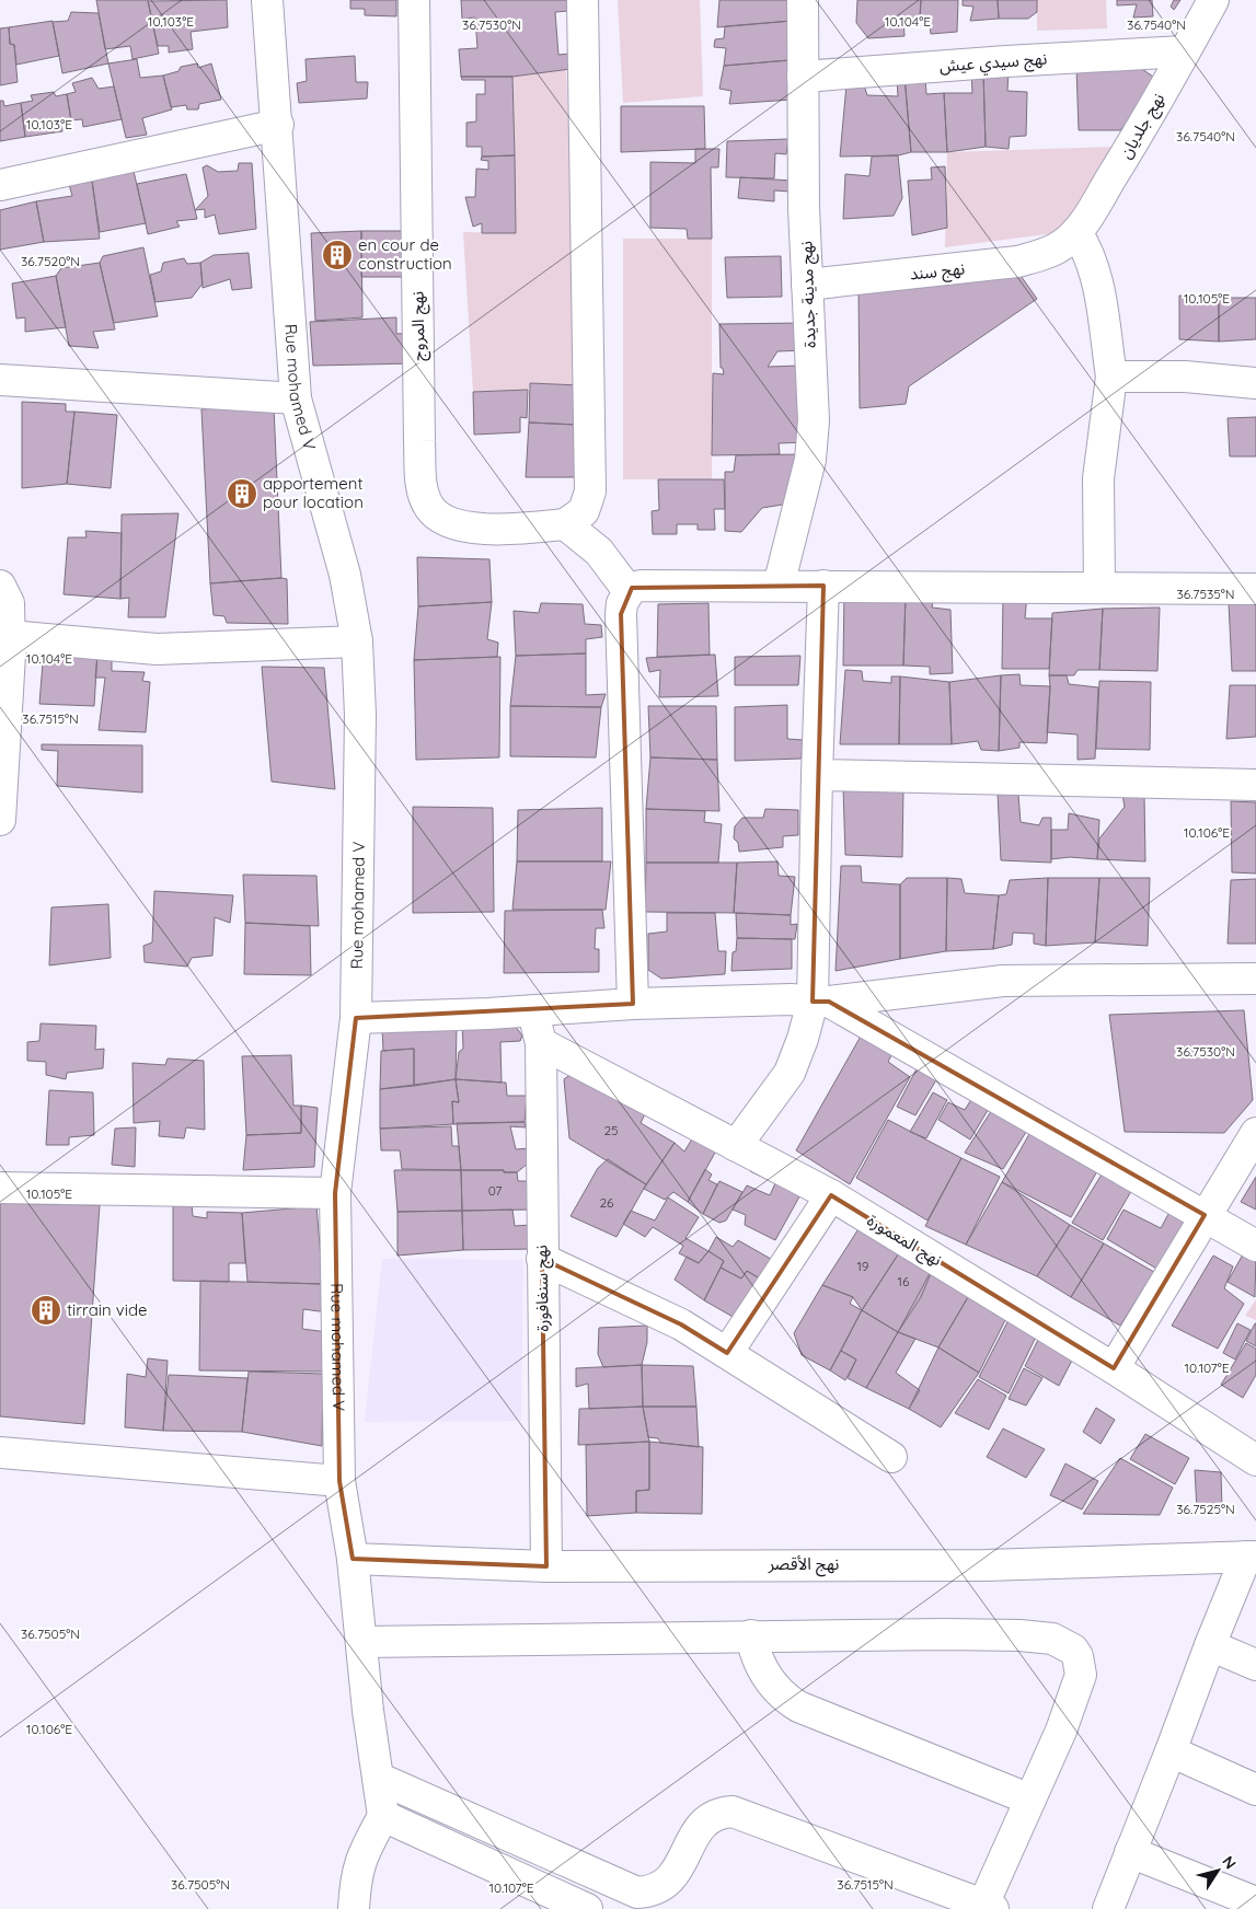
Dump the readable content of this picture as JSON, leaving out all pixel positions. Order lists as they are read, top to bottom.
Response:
{
  "streets": {
    "street": [
      "نهج سيدي عيش",
      "نهج جلديان",
      "نهج سند",
      "نهج مدينة جديدة",
      "نهج المروج",
      "Rue mohamed V",
      "نهج المعمورة",
      "نهج سنغافورة",
      "نهج الأقصر"
    ]
  },
  "crossings": [
    ["نهج سيدي عيش", "نهج جلديان"],
    ["نهج سيدي عيش", "نهج مدينة جديدة"],
    ["نهج جلديان", "نهج سند"],
    ["نهج سند", "نهج مدينة جديدة"],
    ["Rue mohamed V", "نهج الأقصر"],
    ["نهج المعمورة", "نهج سنغافورة"],
    ["نهج سنغافورة", "نهج الأقصر"]
  ],
  "places": {
    "building": ["en cour de construction", "apportement pour location", "tirrain vide"]
  },
  "house_numbers": [
    "25",
    "07",
    "26",
    "19",
    "16"
  ],
  "north": "top right",
  "coordinates": [
    "10.103°E",
    "10.104°E",
    "36.7530°N",
    "36.7540°N",
    "36.7520°N",
    "10.105°E",
    "36.7535°N",
    "36.7515°N",
    "10.106°E",
    "10.107°E",
    "36.7525°N",
    "36.7505°N"
  ]
}
